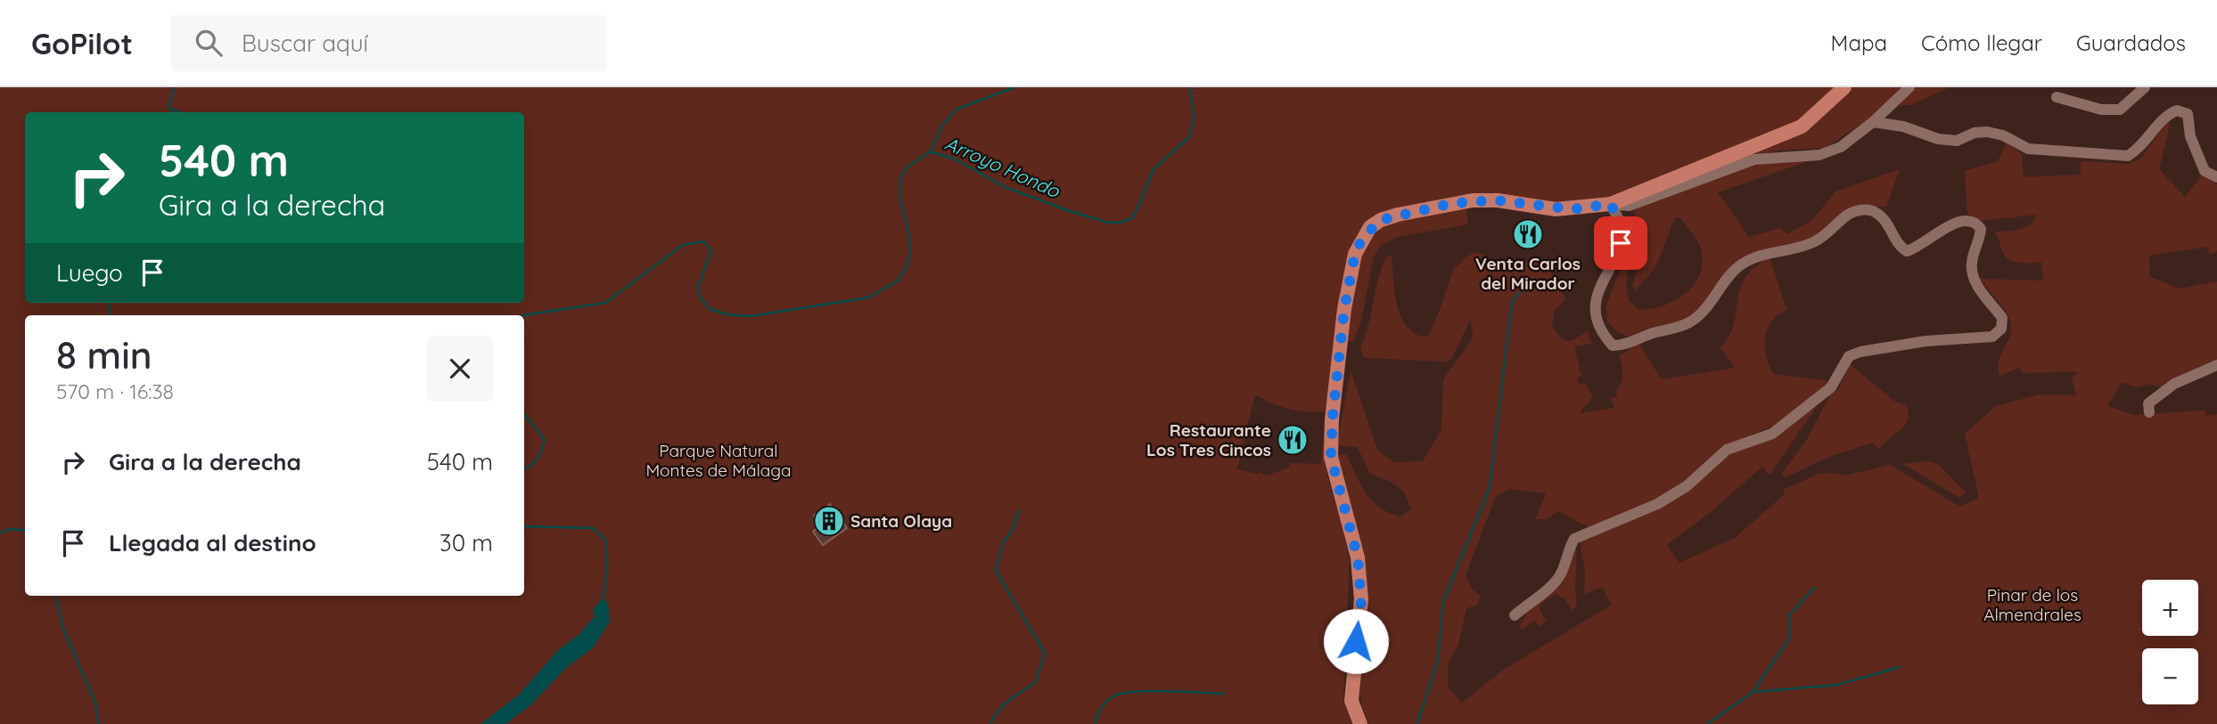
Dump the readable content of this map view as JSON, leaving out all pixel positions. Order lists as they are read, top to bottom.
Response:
{
  "water": ["Arroyo Hondo"],
  "parks": ["Parque Natural Montes de Málaga", "Pinar de los Almendrales"],
  "places": {
    "restaurant": ["Venta Carlos del Mirador", "Restaurante Los Tres Cincos"],
    "building": ["Santa Olaya"]
  },
  "page": {
    "header": "GoPilot",
    "search": "Buscar aquí",
    "nav": ["Mapa", "Cómo llegar", "Guardados"],
    "turn": ["540 m", "Gira a la derecha"],
    "then": "Luego",
    "heading": ["8 min", "570 m · 16:38"],
    "list": [
      {
        "name": "Gira a la derecha",
        "value": "540 m"
      },
      {
        "name": "Llegada al destino",
        "value": "30 m"
      }
    ],
    "map_buttons": ["+", "−"]
  }
}
